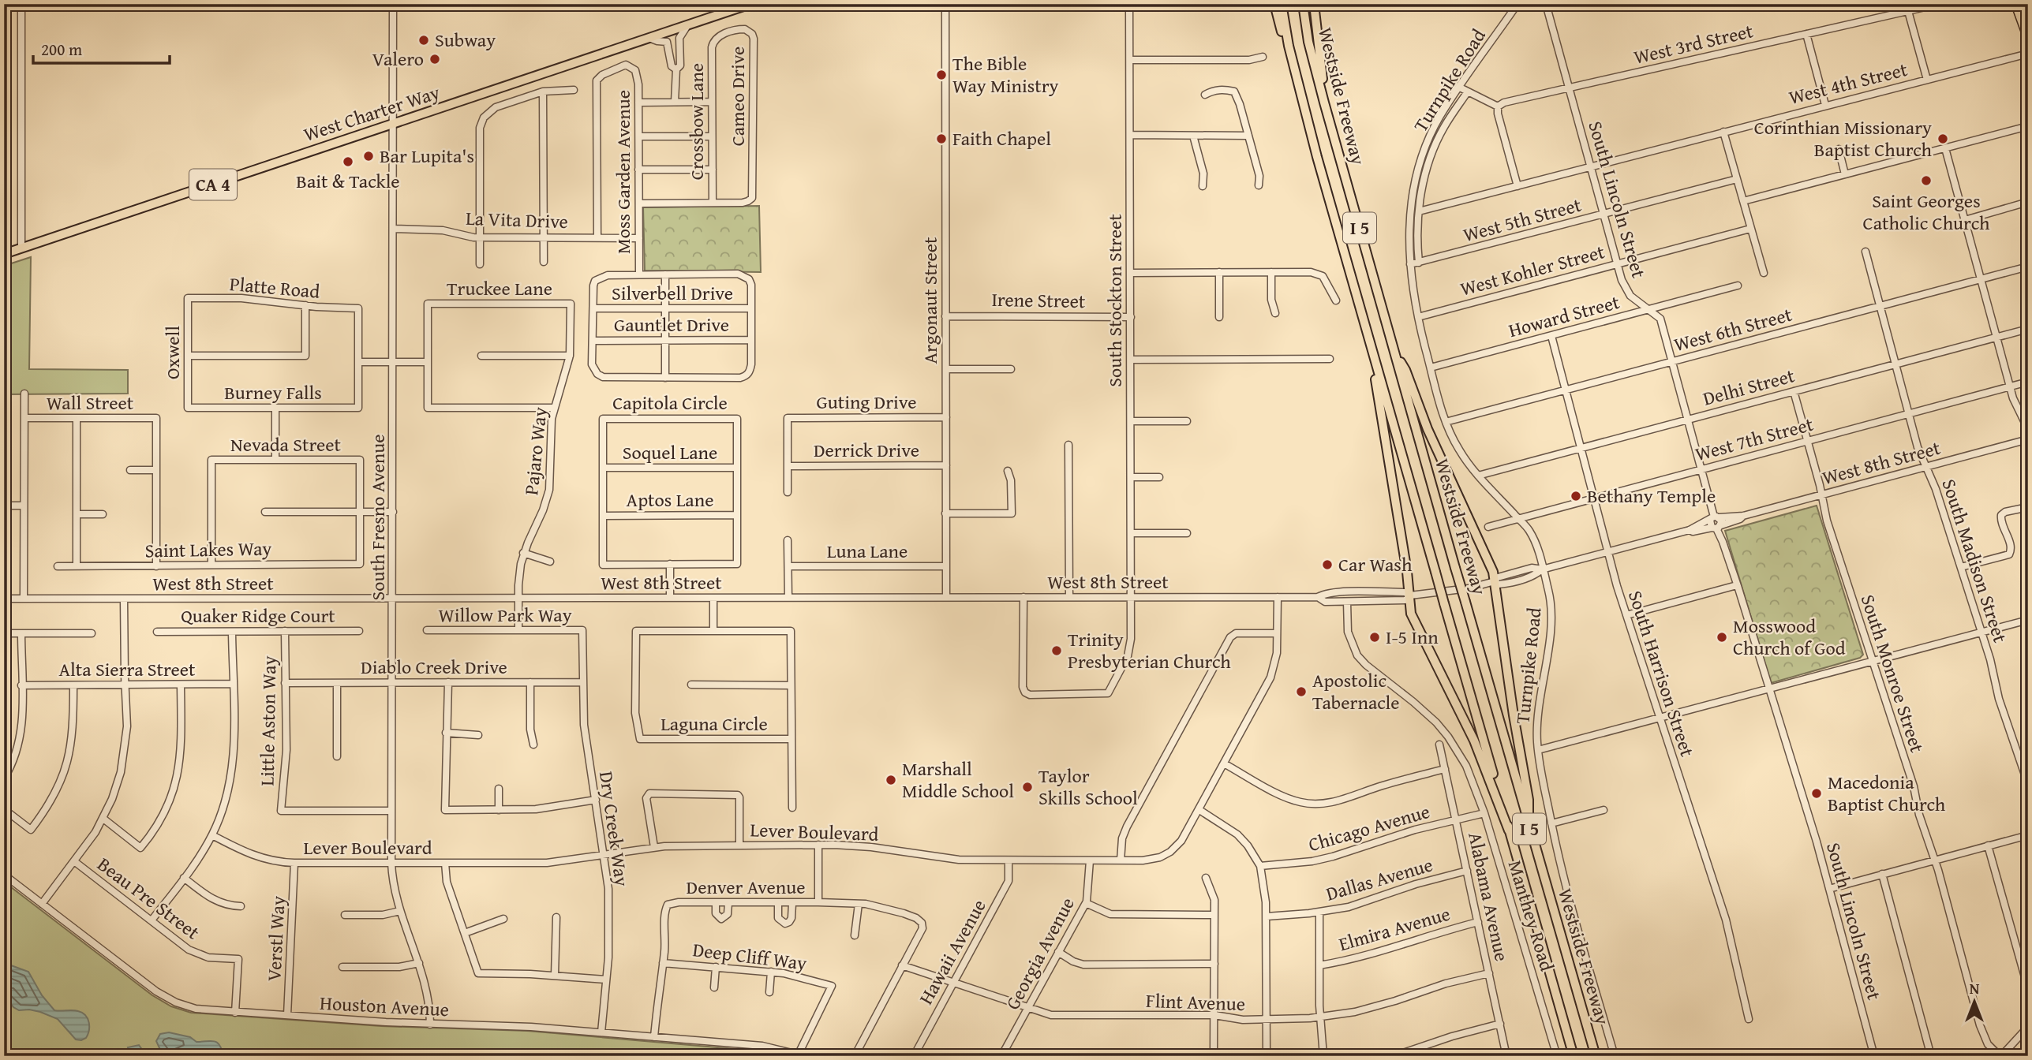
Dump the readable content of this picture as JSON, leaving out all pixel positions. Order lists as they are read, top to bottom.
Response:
{
  "streets": {
    "highway": [
      "Westside Freeway",
      "West Charter Way",
      "CA 4",
      "I 5"
    ],
    "street": [
      "West 3rd Street",
      "Turnpike Road",
      "West 4th Street",
      "Cameo Drive",
      "Crossbow Lane",
      "Moss Garden Avenue",
      "South Lincoln Street",
      "La Vita Drive",
      "West 5th Street",
      "West Kohler Street",
      "Platte Road",
      "Truckee Lane",
      "Silverbell Drive",
      "Argonaut Street",
      "Irene Street",
      "South Stockton Street",
      "Howard Street",
      "Gauntlet Drive",
      "West 6th Street",
      "Oxwell",
      "Delhi Street",
      "Burney Falls",
      "Guting Drive",
      "Wall Street",
      "Capitola Circle",
      "West 7th Street",
      "Nevada Street",
      "Derrick Drive",
      "Pajaro Way",
      "Soquel Lane",
      "West 8th Street",
      "Aptos Lane",
      "South Fresno Avenue",
      "Saint Lakes Way",
      "Luna Lane",
      "South Madison Street",
      "Willow Park Way",
      "Quaker Ridge Court",
      "Diablo Creek Drive",
      "Alta Sierra Street",
      "South Harrison Street",
      "South Monroe Street",
      "Little Aston Way",
      "Laguna Circle",
      "Chicago Avenue",
      "Dry Creek Way",
      "Lever Boulevard",
      "Dallas Avenue",
      "Denver Avenue",
      "Alabama Avenue",
      "Beau Pre Street",
      "Manthey Road",
      "Elmira Avenue",
      "Verstl Way",
      "Hawaii Avenue",
      "Georgia Avenue",
      "Deep Cliff Way",
      "Flint Avenue",
      "Houston Avenue"
    ]
  },
  "crossings": [
    ["West 3rd Street", "South Lincoln Street"],
    ["Turnpike Road", "West 5th Street"],
    ["Turnpike Road", "West Kohler Street"],
    ["Turnpike Road", "Howard Street"],
    ["Turnpike Road", "West 6th Street"],
    ["Turnpike Road", "Delhi Street"],
    ["Turnpike Road", "West 7th Street"],
    ["Turnpike Road", "West 8th Street"],
    ["West 4th Street", "South Lincoln Street"],
    ["Cameo Drive", "Crossbow Lane"],
    ["West Charter Way", "South Fresno Avenue"],
    ["Moss Garden Avenue", "La Vita Drive"],
    ["South Lincoln Street", "West 5th Street"],
    ["South Lincoln Street", "West Kohler Street"],
    ["South Lincoln Street", "Howard Street"],
    ["South Lincoln Street", "West 6th Street"],
    ["South Lincoln Street", "Delhi Street"],
    ["South Lincoln Street", "West 7th Street"],
    ["South Lincoln Street", "West 8th Street"],
    ["La Vita Drive", "South Fresno Avenue"],
    ["Platte Road", "Oxwell"],
    ["Platte Road", "Burney Falls"],
    ["Truckee Lane", "Pajaro Way"],
    ["Argonaut Street", "Irene Street"],
    ["Argonaut Street", "Guting Drive"],
    ["Argonaut Street", "Derrick Drive"],
    ["Argonaut Street", "West 8th Street"],
    ["Argonaut Street", "Luna Lane"],
    ["Irene Street", "South Stockton Street"],
    ["South Stockton Street", "West 8th Street"],
    ["Howard Street", "South Harrison Street"],
    ["West 6th Street", "South Madison Street"],
    ["West 6th Street", "South Harrison Street"],
    ["Oxwell", "Burney Falls"],
    ["Delhi Street", "South Madison Street"],
    ["Delhi Street", "South Harrison Street"],
    ["Delhi Street", "South Monroe Street"],
    ["Guting Drive", "Derrick Drive"],
    ["Capitola Circle", "Soquel Lane"],
    ["Capitola Circle", "Aptos Lane"],
    ["West 7th Street", "South Madison Street"],
    ["West 7th Street", "South Harrison Street"],
    ["West 7th Street", "South Monroe Street"],
    ["Nevada Street", "Saint Lakes Way"],
    ["Pajaro Way", "West 8th Street"],
    ["Pajaro Way", "Willow Park Way"],
    ["West 8th Street", "South Fresno Avenue"],
    ["West 8th Street", "South Madison Street"],
    ["West 8th Street", "South Harrison Street"],
    ["West 8th Street", "South Monroe Street"],
    ["West 8th Street", "Lever Boulevard"],
    ["West 8th Street", "Manthey Road"],
    ["South Fresno Avenue", "Diablo Creek Drive"],
    ["South Fresno Avenue", "Little Aston Way"],
    ["South Fresno Avenue", "Lever Boulevard"],
    ["South Fresno Avenue", "Houston Avenue"],
    ["Willow Park Way", "Dry Creek Way"],
    ["Quaker Ridge Court", "Little Aston Way"],
    ["Diablo Creek Drive", "Little Aston Way"],
    ["Diablo Creek Drive", "Dry Creek Way"],
    ["Chicago Avenue", "Alabama Avenue"],
    ["Chicago Avenue", "Manthey Road"],
    ["Dry Creek Way", "Lever Boulevard"],
    ["Dry Creek Way", "Houston Avenue"],
    ["Lever Boulevard", "Verstl Way"],
    ["Lever Boulevard", "Hawaii Avenue"],
    ["Lever Boulevard", "Georgia Avenue"],
    ["Dallas Avenue", "Alabama Avenue"],
    ["Denver Avenue", "Deep Cliff Way"],
    ["Denver Avenue", "Flint Avenue"],
    ["Denver Avenue", "Houston Avenue"],
    ["Alabama Avenue", "Elmira Avenue"],
    ["Alabama Avenue", "Flint Avenue"],
    ["Beau Pre Street", "Houston Avenue"],
    ["Verstl Way", "Houston Avenue"],
    ["Hawaii Avenue", "Flint Avenue"],
    ["Georgia Avenue", "Flint Avenue"],
    ["Deep Cliff Way", "Houston Avenue"]
  ],
  "places": [
    "Subway",
    "Valero",
    "The Bible Way Ministry",
    "Faith Chapel",
    "Corinthian Missionary Baptist Church",
    "Bar Lupita's",
    "Bait & Tackle",
    "Saint Georges Catholic Church",
    "Bethany Temple",
    "Car Wash",
    "I-5 Inn",
    "Mosswood Church of God",
    "Trinity Presbyterian Church",
    "Apostolic Tabernacle",
    "Marshall Middle School",
    "Taylor Skills School",
    "Macedonia Baptist Church"
  ],
  "scale_bar": "200 m",
  "north": "top"
}
